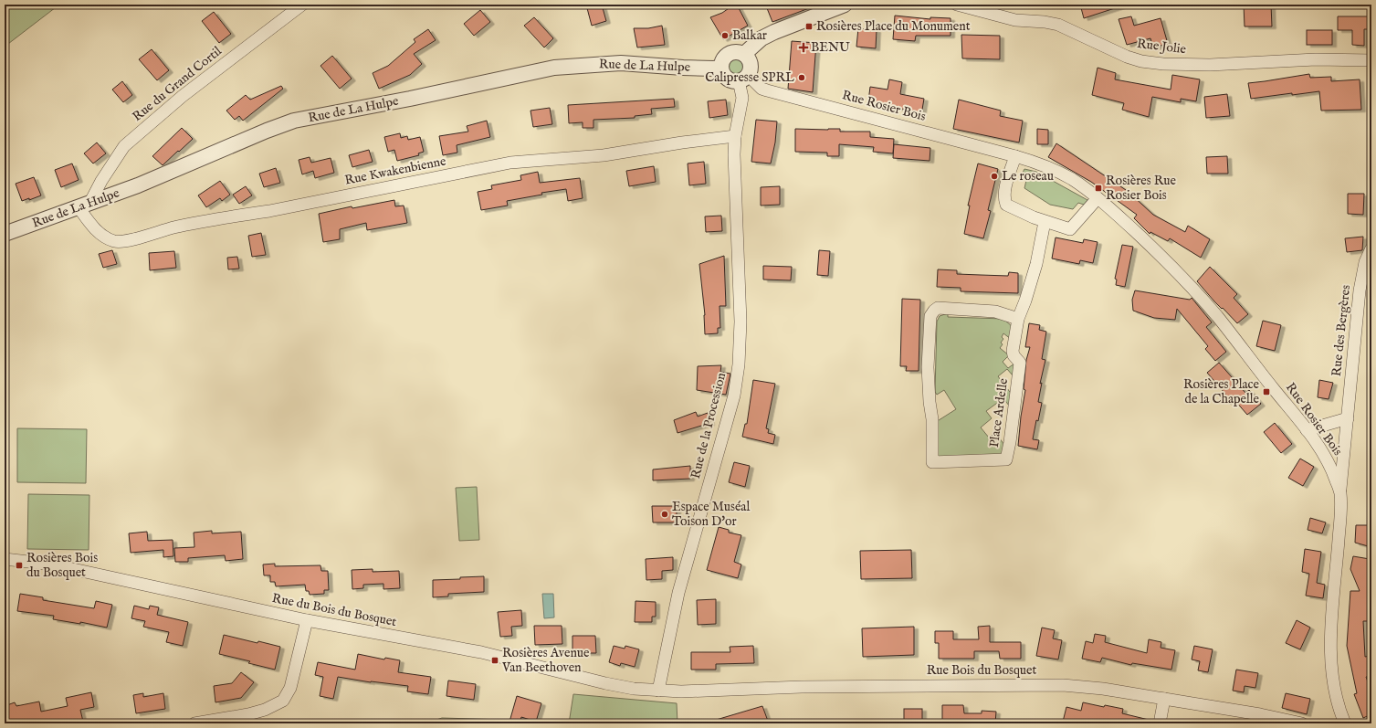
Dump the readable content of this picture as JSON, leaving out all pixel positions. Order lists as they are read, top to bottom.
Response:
{
  "streets": {
    "street": [
      "Rue Jolie",
      "Rue de La Hulpe",
      "Rue du Grand Cortil",
      "Rue Rosier Bois",
      "Rue Kwakenbienne",
      "Rue des Bergères",
      "Place Ardelle",
      "Rue de la Procession",
      "Rue du Bois du Bosquet",
      "Rue Bois du Bosquet"
    ]
  },
  "crossings": [
    ["Rue de La Hulpe", "Rue du Grand Cortil"],
    ["Rue de La Hulpe", "Rue Rosier Bois"],
    ["Rue de La Hulpe", "Rue Kwakenbienne"],
    ["Rue de La Hulpe", "Rue de la Procession"],
    ["Rue du Grand Cortil", "Rue Kwakenbienne"],
    ["Rue Rosier Bois", "Rue des Bergères"],
    ["Rue Rosier Bois", "Rue de la Procession"],
    ["Rue Kwakenbienne", "Rue de la Procession"],
    ["Rue de la Procession", "Rue du Bois du Bosquet"],
    ["Rue de la Procession", "Rue Bois du Bosquet"],
    ["Rue du Bois du Bosquet", "Rue Bois du Bosquet"]
  ],
  "places": {
    "transit": [
      "Rosières Place du Monument",
      "Rosières Rue Rosier Bois",
      "Rosières Place de la Chapelle",
      "Rosières Bois du Bosquet",
      "Rosières Avenue Van Beethoven"
    ],
    "other": [
      "Balkar",
      "Calipresse SPRL",
      "Le roseau",
      "Espace Muséal Toison D'or"
    ],
    "health": ["BENU"]
  }
}
